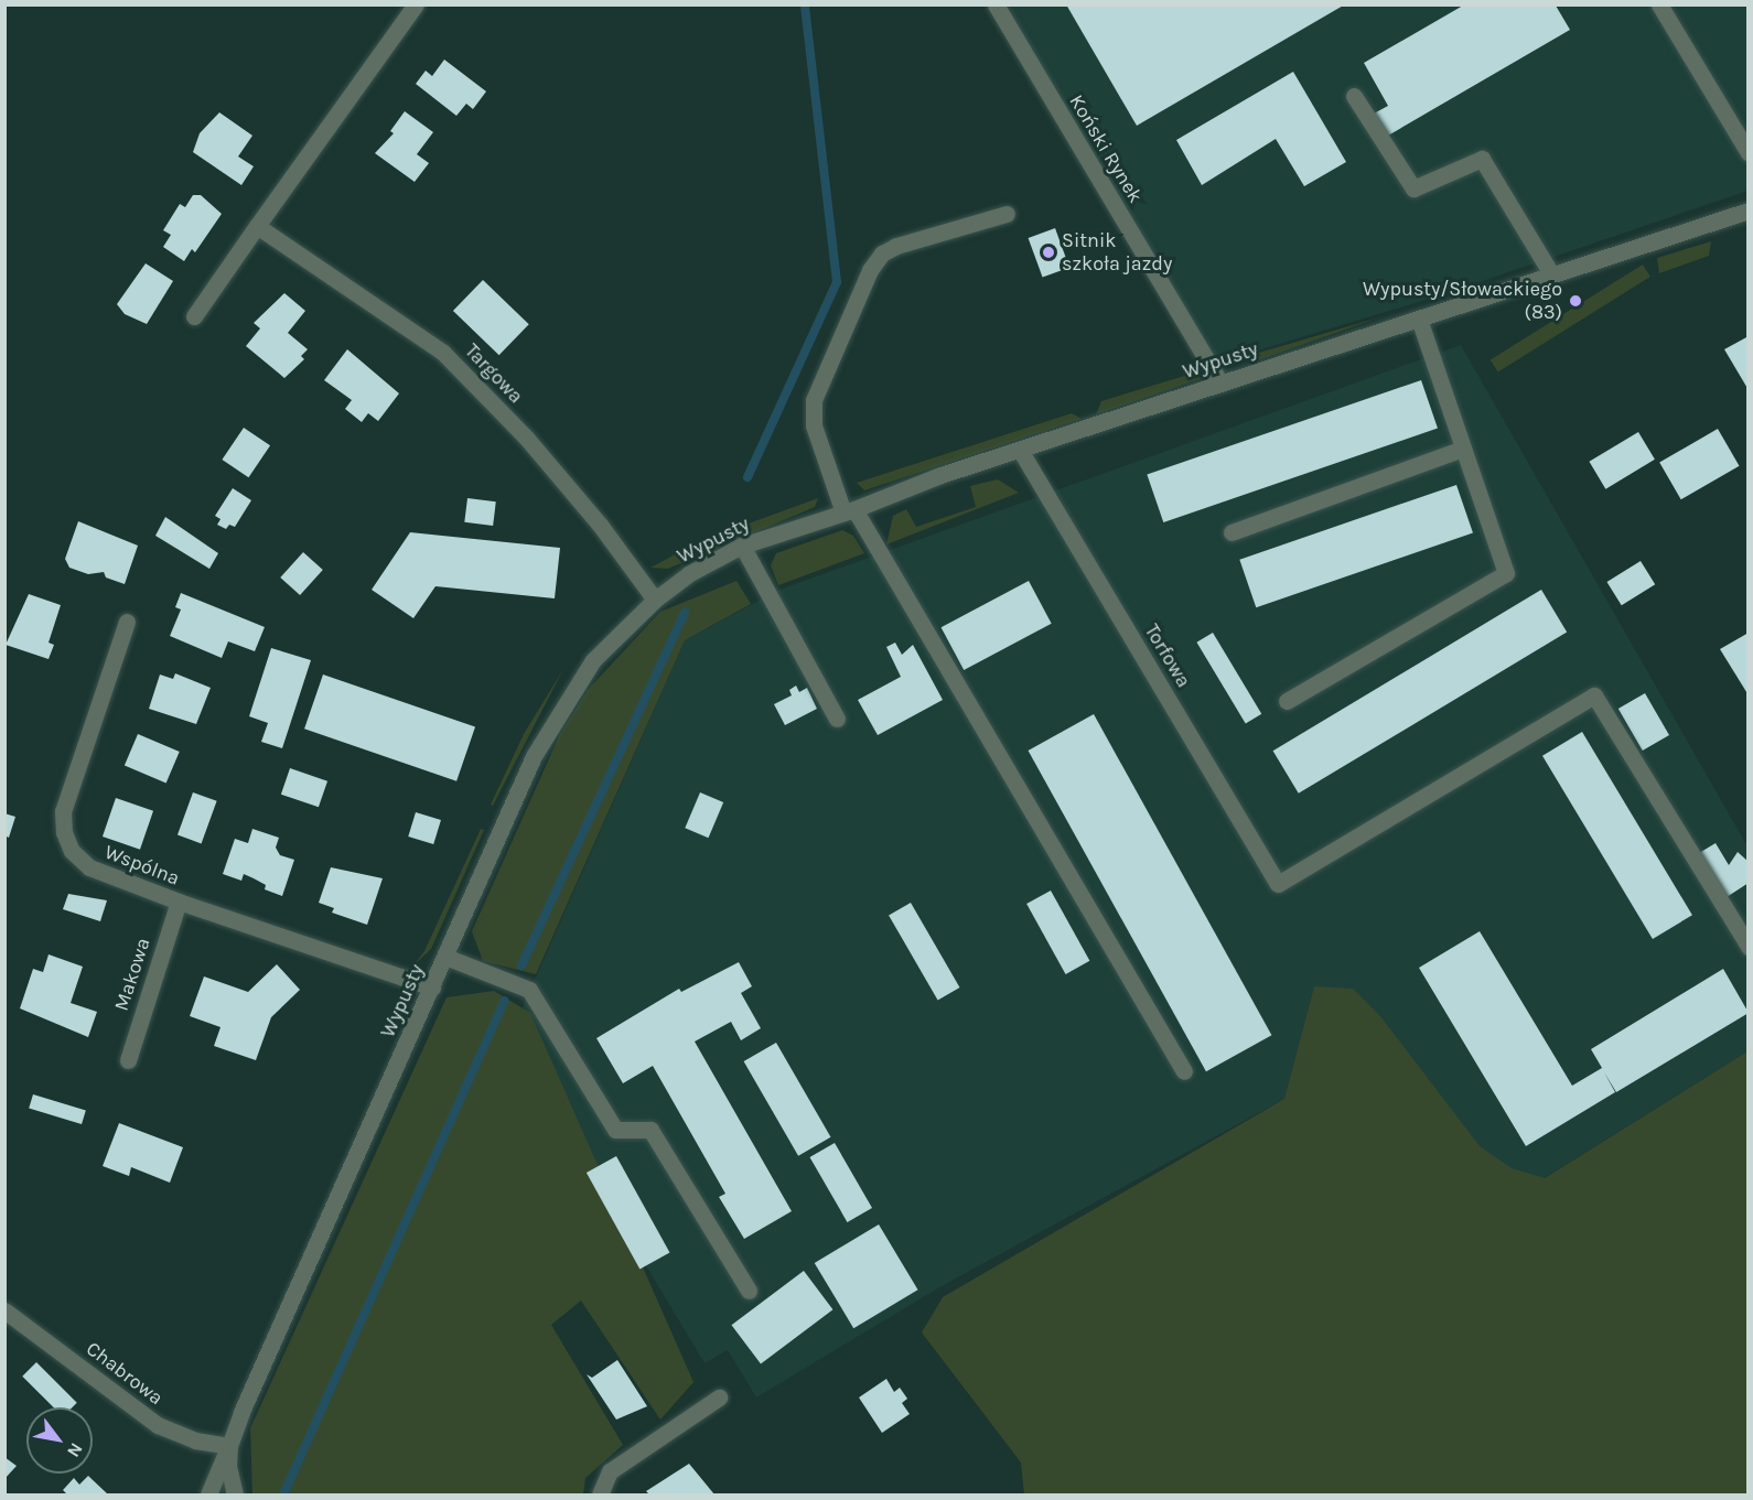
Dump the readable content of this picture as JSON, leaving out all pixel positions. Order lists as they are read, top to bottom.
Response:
{
  "streets": {
    "street": [
      "Koński Rynek",
      "Wypusty",
      "Targowa",
      "Torfowa",
      "Wspólna",
      "Makowa",
      "Chabrowa"
    ]
  },
  "crossings": [
    ["Koński Rynek", "Wypusty"],
    ["Wypusty", "Targowa"],
    ["Wypusty", "Torfowa"],
    ["Wypusty", "Wspólna"],
    ["Wypusty", "Chabrowa"],
    ["Wspólna", "Makowa"]
  ],
  "places": ["Sitnik szkoła jazdy", "Wypusty/Słowackiego (83)"],
  "north": "bottom right"
}
